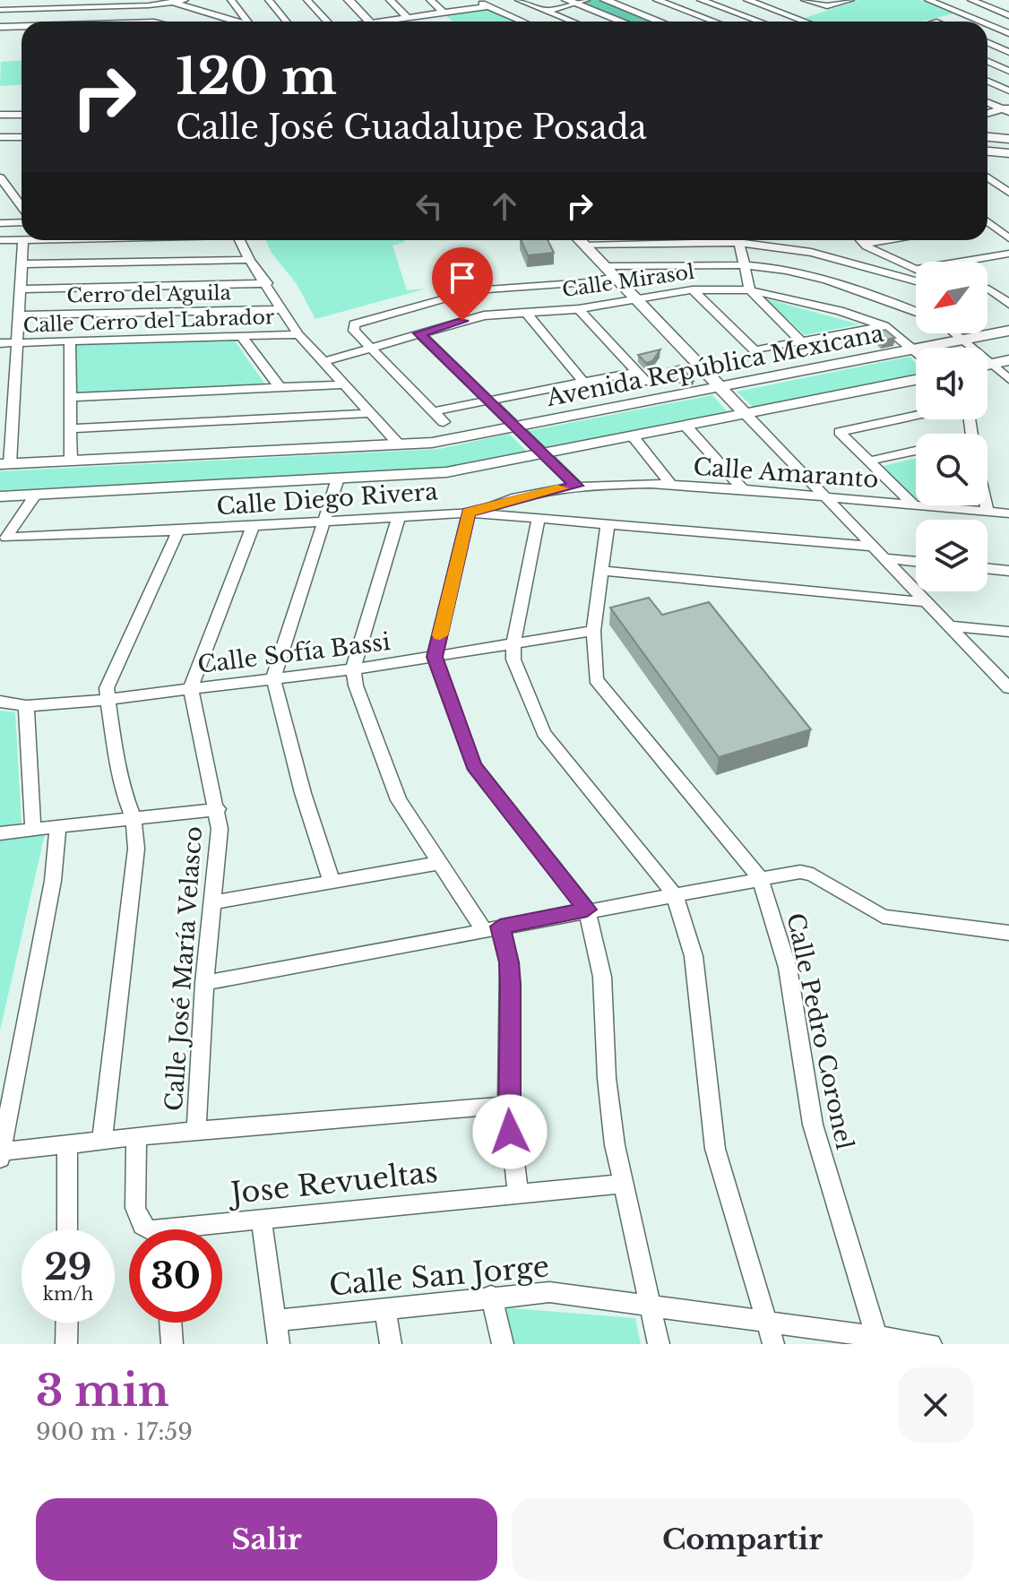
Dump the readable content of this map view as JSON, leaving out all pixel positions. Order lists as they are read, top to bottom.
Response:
{
  "streets": {
    "main road": ["Avenida República Mexicana"],
    "street": [
      "Calle Mirasol",
      "Cerro del Aguila",
      "Calle Cerro del Labrador",
      "Calle Amaranto",
      "Calle Diego Rivera",
      "Calle Sofía Bassi",
      "Calle José María Velasco",
      "Calle Pedro Coronel",
      "Jose Revueltas",
      "Calle San Jorge"
    ]
  },
  "crossings": [
    ["Calle Mirasol", "Avenida República Mexicana"],
    ["Calle Amaranto", "Calle Diego Rivera"],
    ["Calle Diego Rivera", "Calle Pedro Coronel"],
    ["Calle Sofía Bassi", "Calle José María Velasco"],
    ["Calle Sofía Bassi", "Calle Pedro Coronel"],
    ["Calle Pedro Coronel", "Calle San Jorge"]
  ],
  "north": "bottom left",
  "page": {
    "turn": ["120 m", "Calle José Guadalupe Posada"],
    "speed": "29 km/h",
    "limit": "30",
    "heading": ["3 min", "900 m · 17:59"],
    "buttons": ["Salir", "Compartir"]
  }
}
